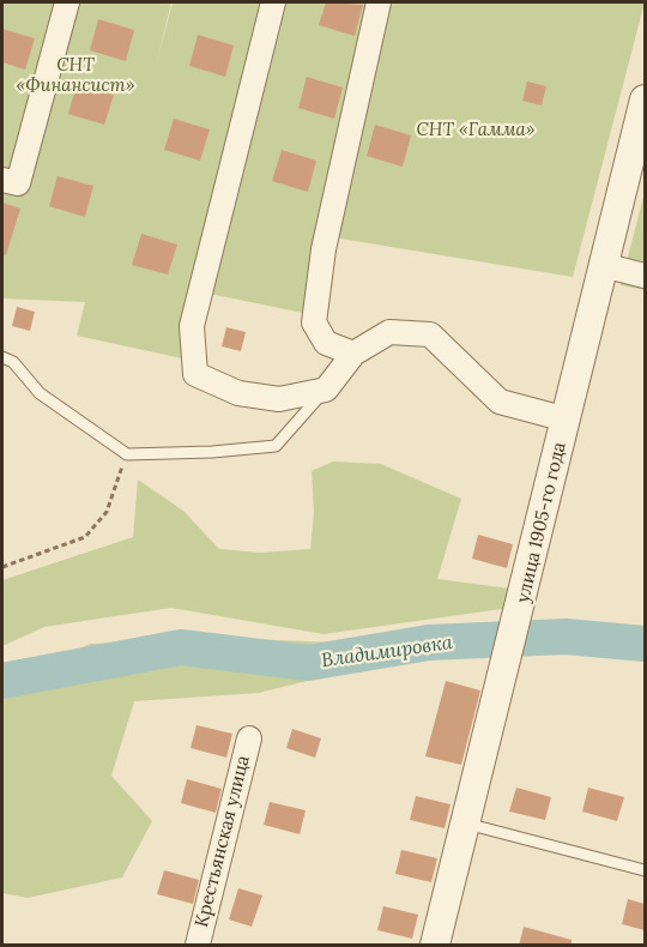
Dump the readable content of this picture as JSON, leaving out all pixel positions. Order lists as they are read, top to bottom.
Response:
{
  "streets": {
    "street": ["улица 1905-го года", "Крестьянская улица"]
  },
  "water": ["Владимировка"],
  "parks": ["СНТ «Финансист»", "СНТ «Гамма»"]
}
